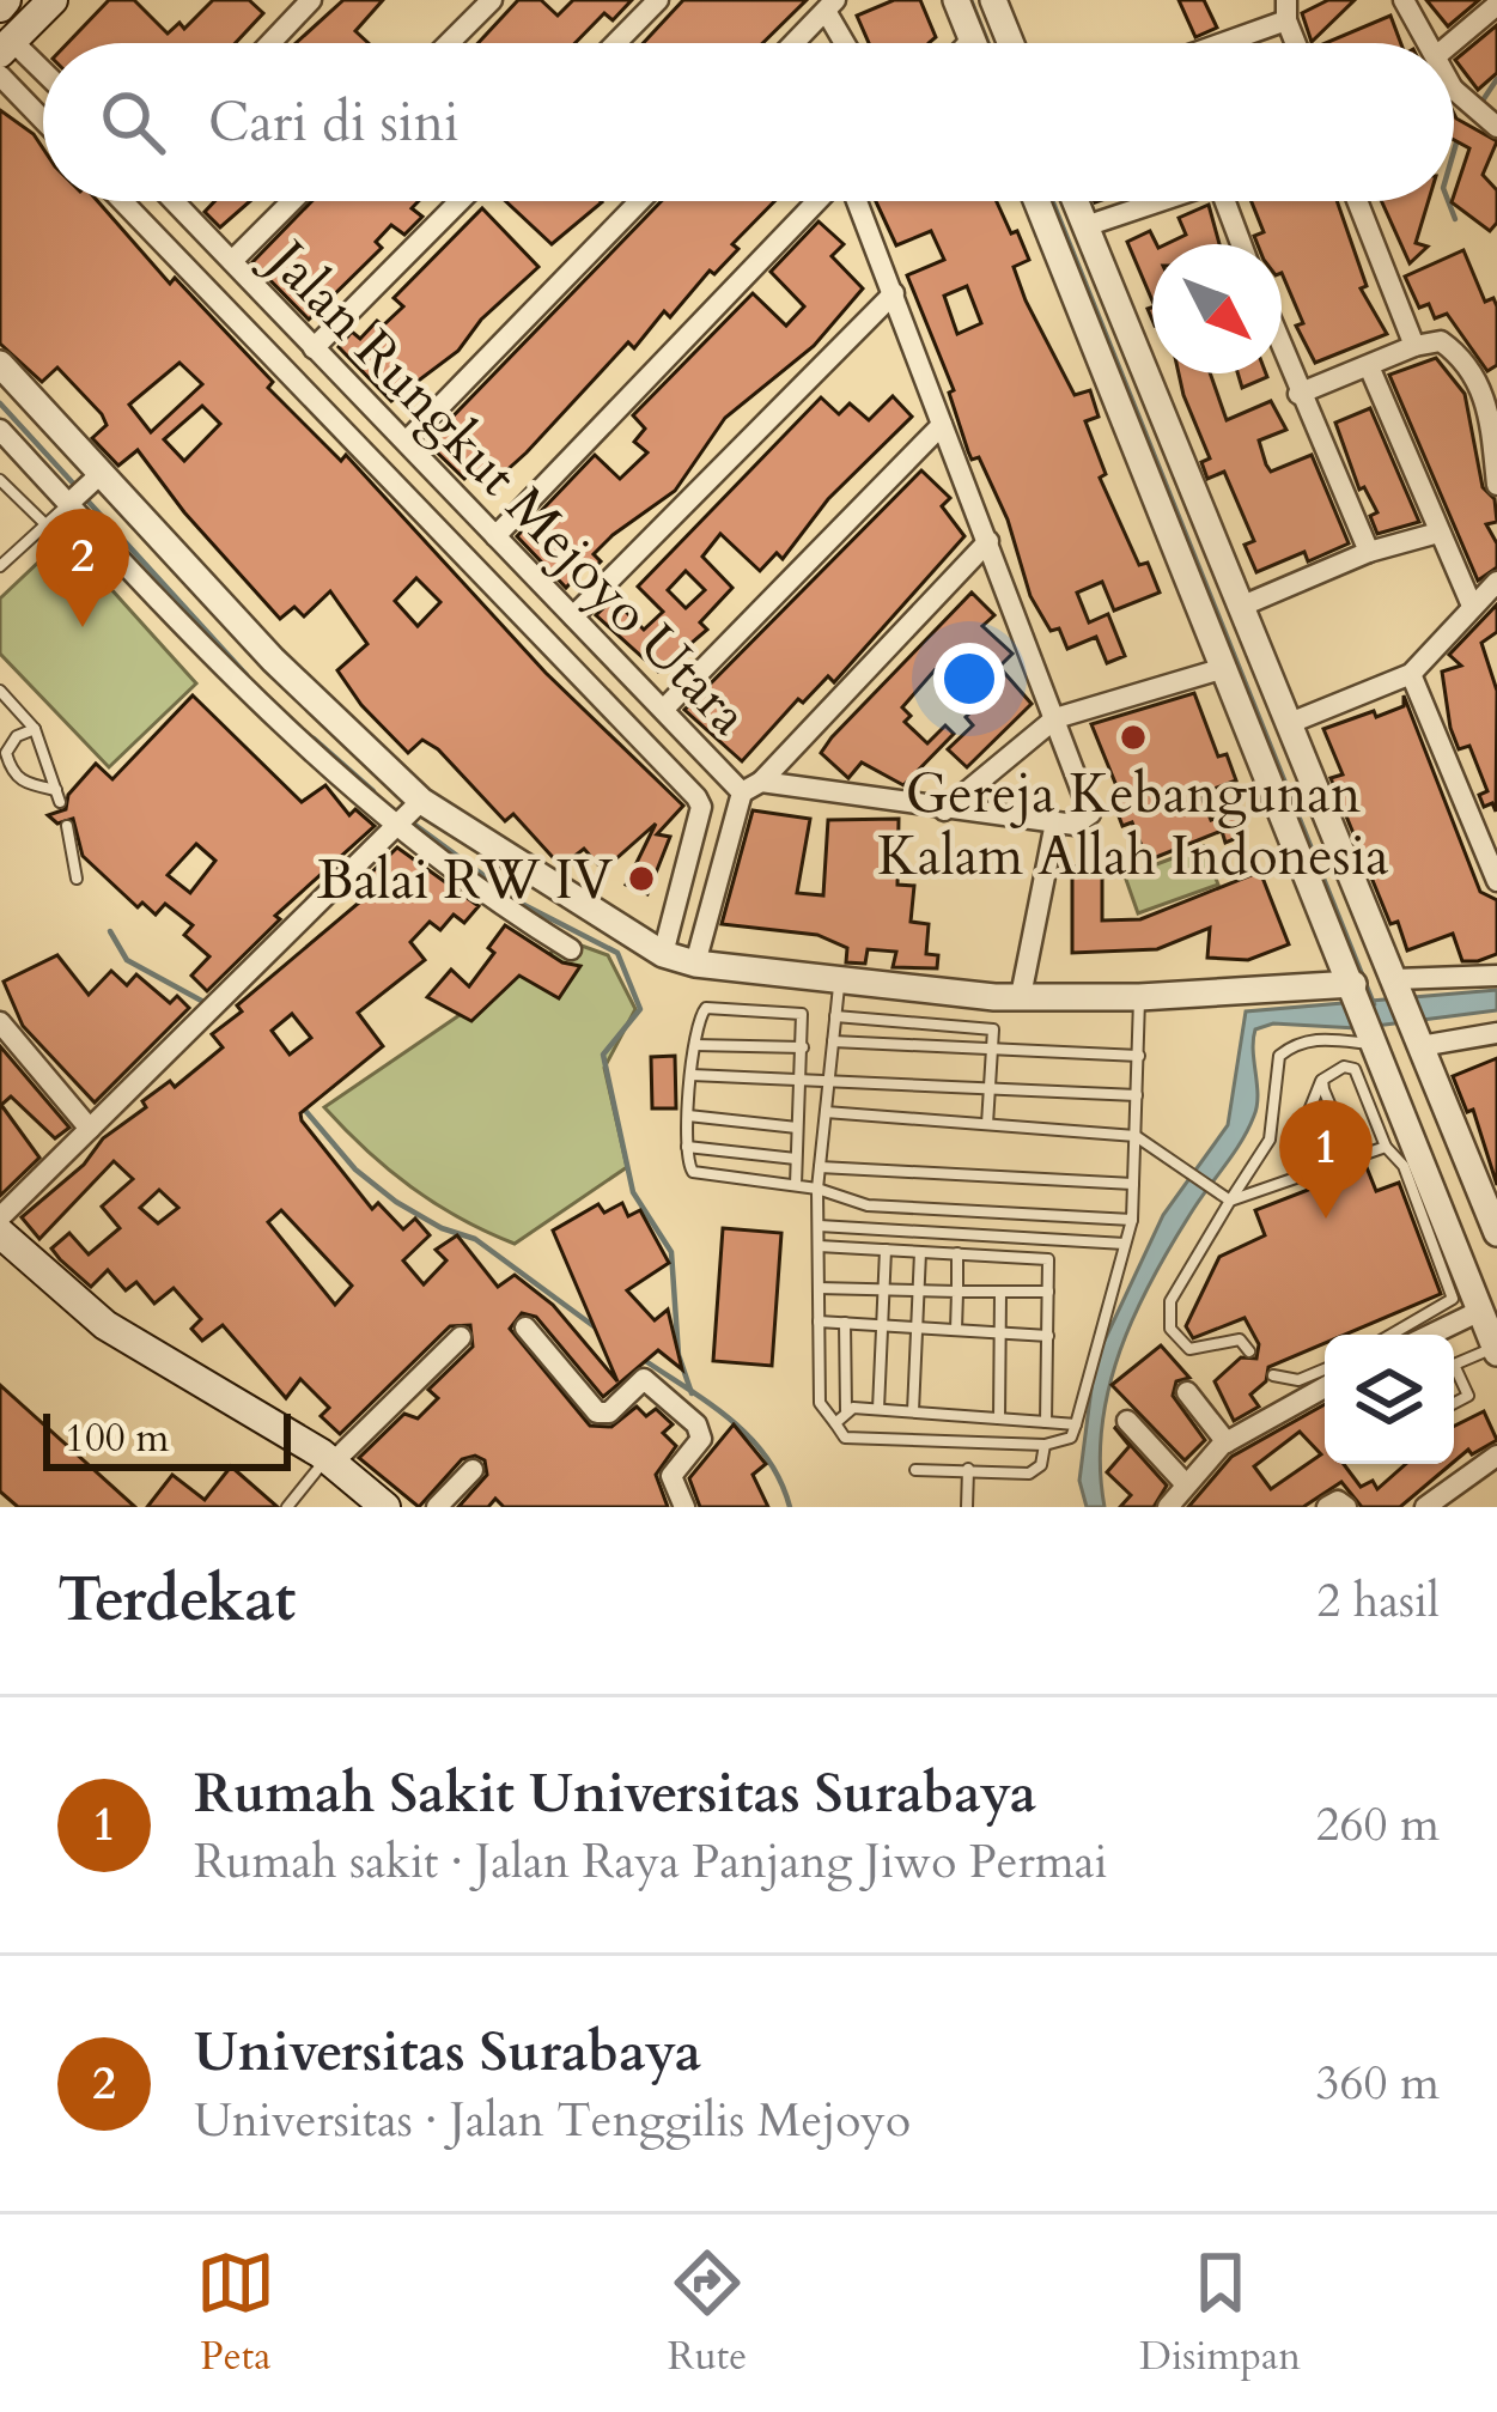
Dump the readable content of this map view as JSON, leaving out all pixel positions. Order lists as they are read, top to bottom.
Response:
{
  "streets": {
    "street": ["Jalan Rungkut Mejoyo Utara"]
  },
  "places": ["Gereja Kebangunan Kalam Allah Indonesia", "Balai RW IV"],
  "scale_bar": "100 m",
  "north": "bottom right",
  "page": {
    "search": "Cari di sini",
    "pins": ["2", "1"],
    "scale": "100 m",
    "heading": ["Terdekat", "2 hasil"],
    "list": [
      {
        "mark": "1",
        "name": "Rumah Sakit Universitas Surabaya",
        "note": "Rumah sakit · Jalan Raya Panjang Jiwo Permai",
        "value": "260 m"
      },
      {
        "mark": "2",
        "name": "Universitas Surabaya",
        "note": "Universitas · Jalan Tenggilis Mejoyo",
        "value": "360 m"
      }
    ],
    "nav": ["Peta", "Rute", "Disimpan"]
  }
}
